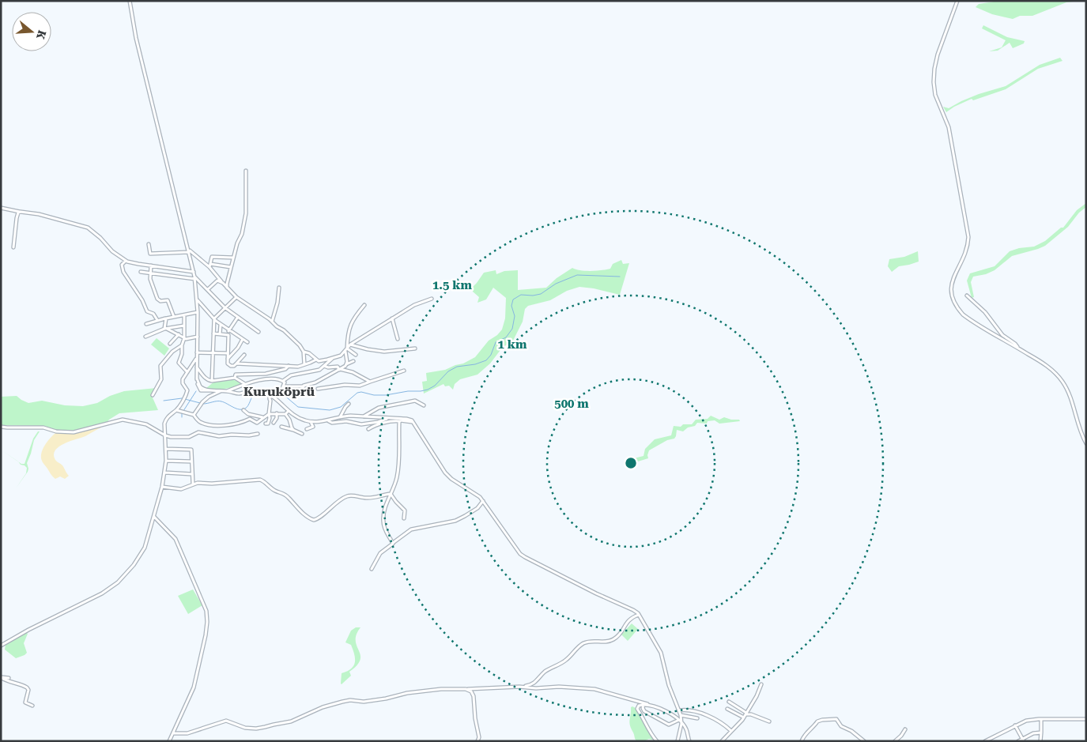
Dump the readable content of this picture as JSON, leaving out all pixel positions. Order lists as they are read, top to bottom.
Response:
{
  "districts": ["Kuruköprü"],
  "north": "right",
  "rings": ["1.5 km", "1 km", "500 m"]
}
